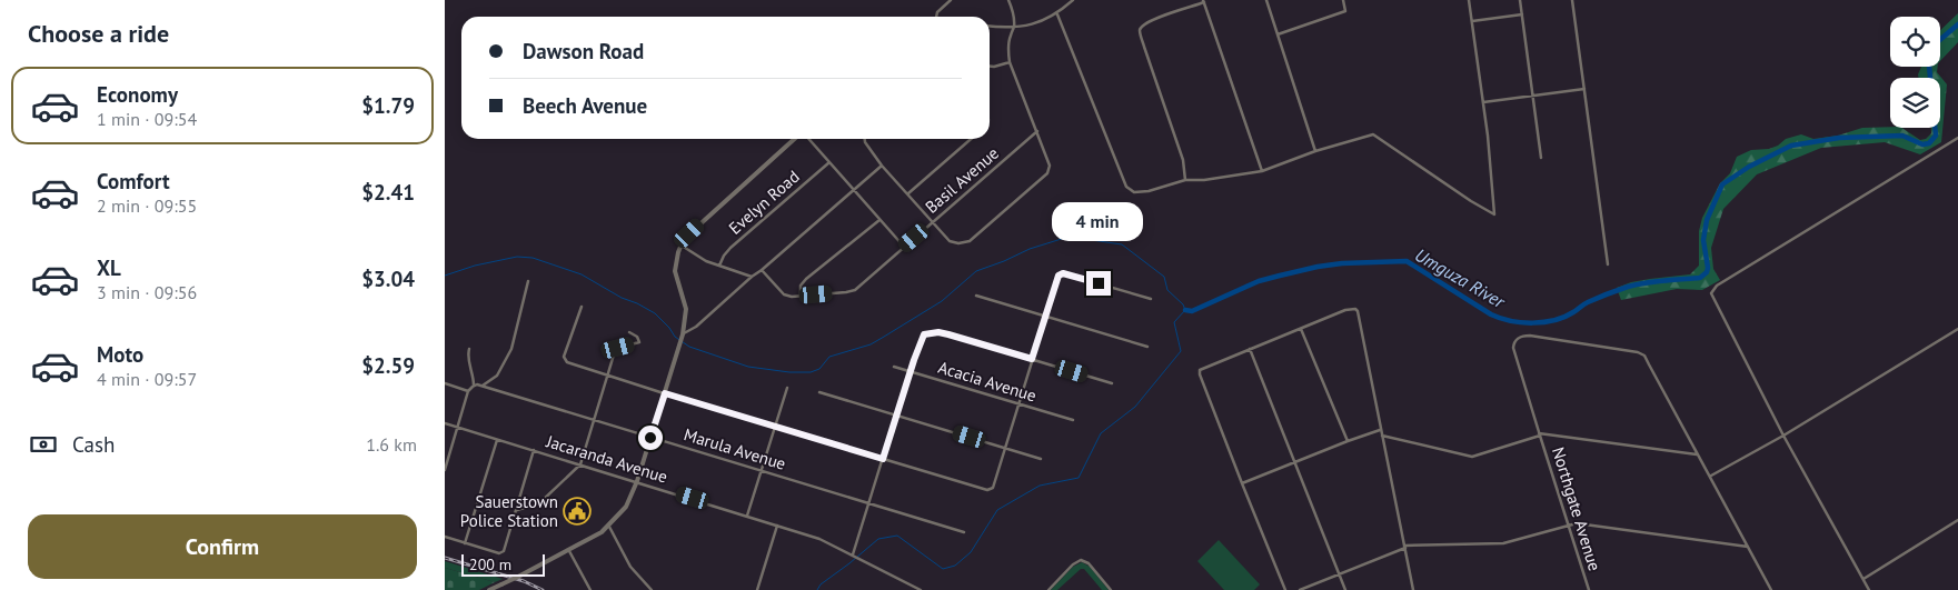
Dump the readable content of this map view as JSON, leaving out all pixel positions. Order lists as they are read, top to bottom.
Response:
{
  "streets": {
    "street": [
      "Basil Avenue",
      "Evelyn Road",
      "Acacia Avenue",
      "Marula Avenue",
      "Jacaranda Avenue",
      "Northgate Avenue"
    ]
  },
  "water": ["Umguza River"],
  "places": {
    "public building": ["Sauerstown Police Station"]
  },
  "scale_bar": "200 m",
  "page": {
    "heading": "Choose a ride",
    "banner": ["Dawson Road", "Beech Avenue"],
    "list": [
      {
        "name": "Economy",
        "note": "1 min · 09:54",
        "value": "$1.79"
      },
      {
        "name": "Comfort",
        "note": "2 min · 09:55",
        "value": "$2.41"
      },
      {
        "name": "XL",
        "note": "3 min · 09:56",
        "value": "$3.04"
      },
      {
        "name": "Moto",
        "note": "4 min · 09:57",
        "value": "$2.59"
      }
    ],
    "bubble": "4 min",
    "pay": ["Cash", "1.6 km"],
    "buttons": "Confirm",
    "scale": "200 m"
  }
}
